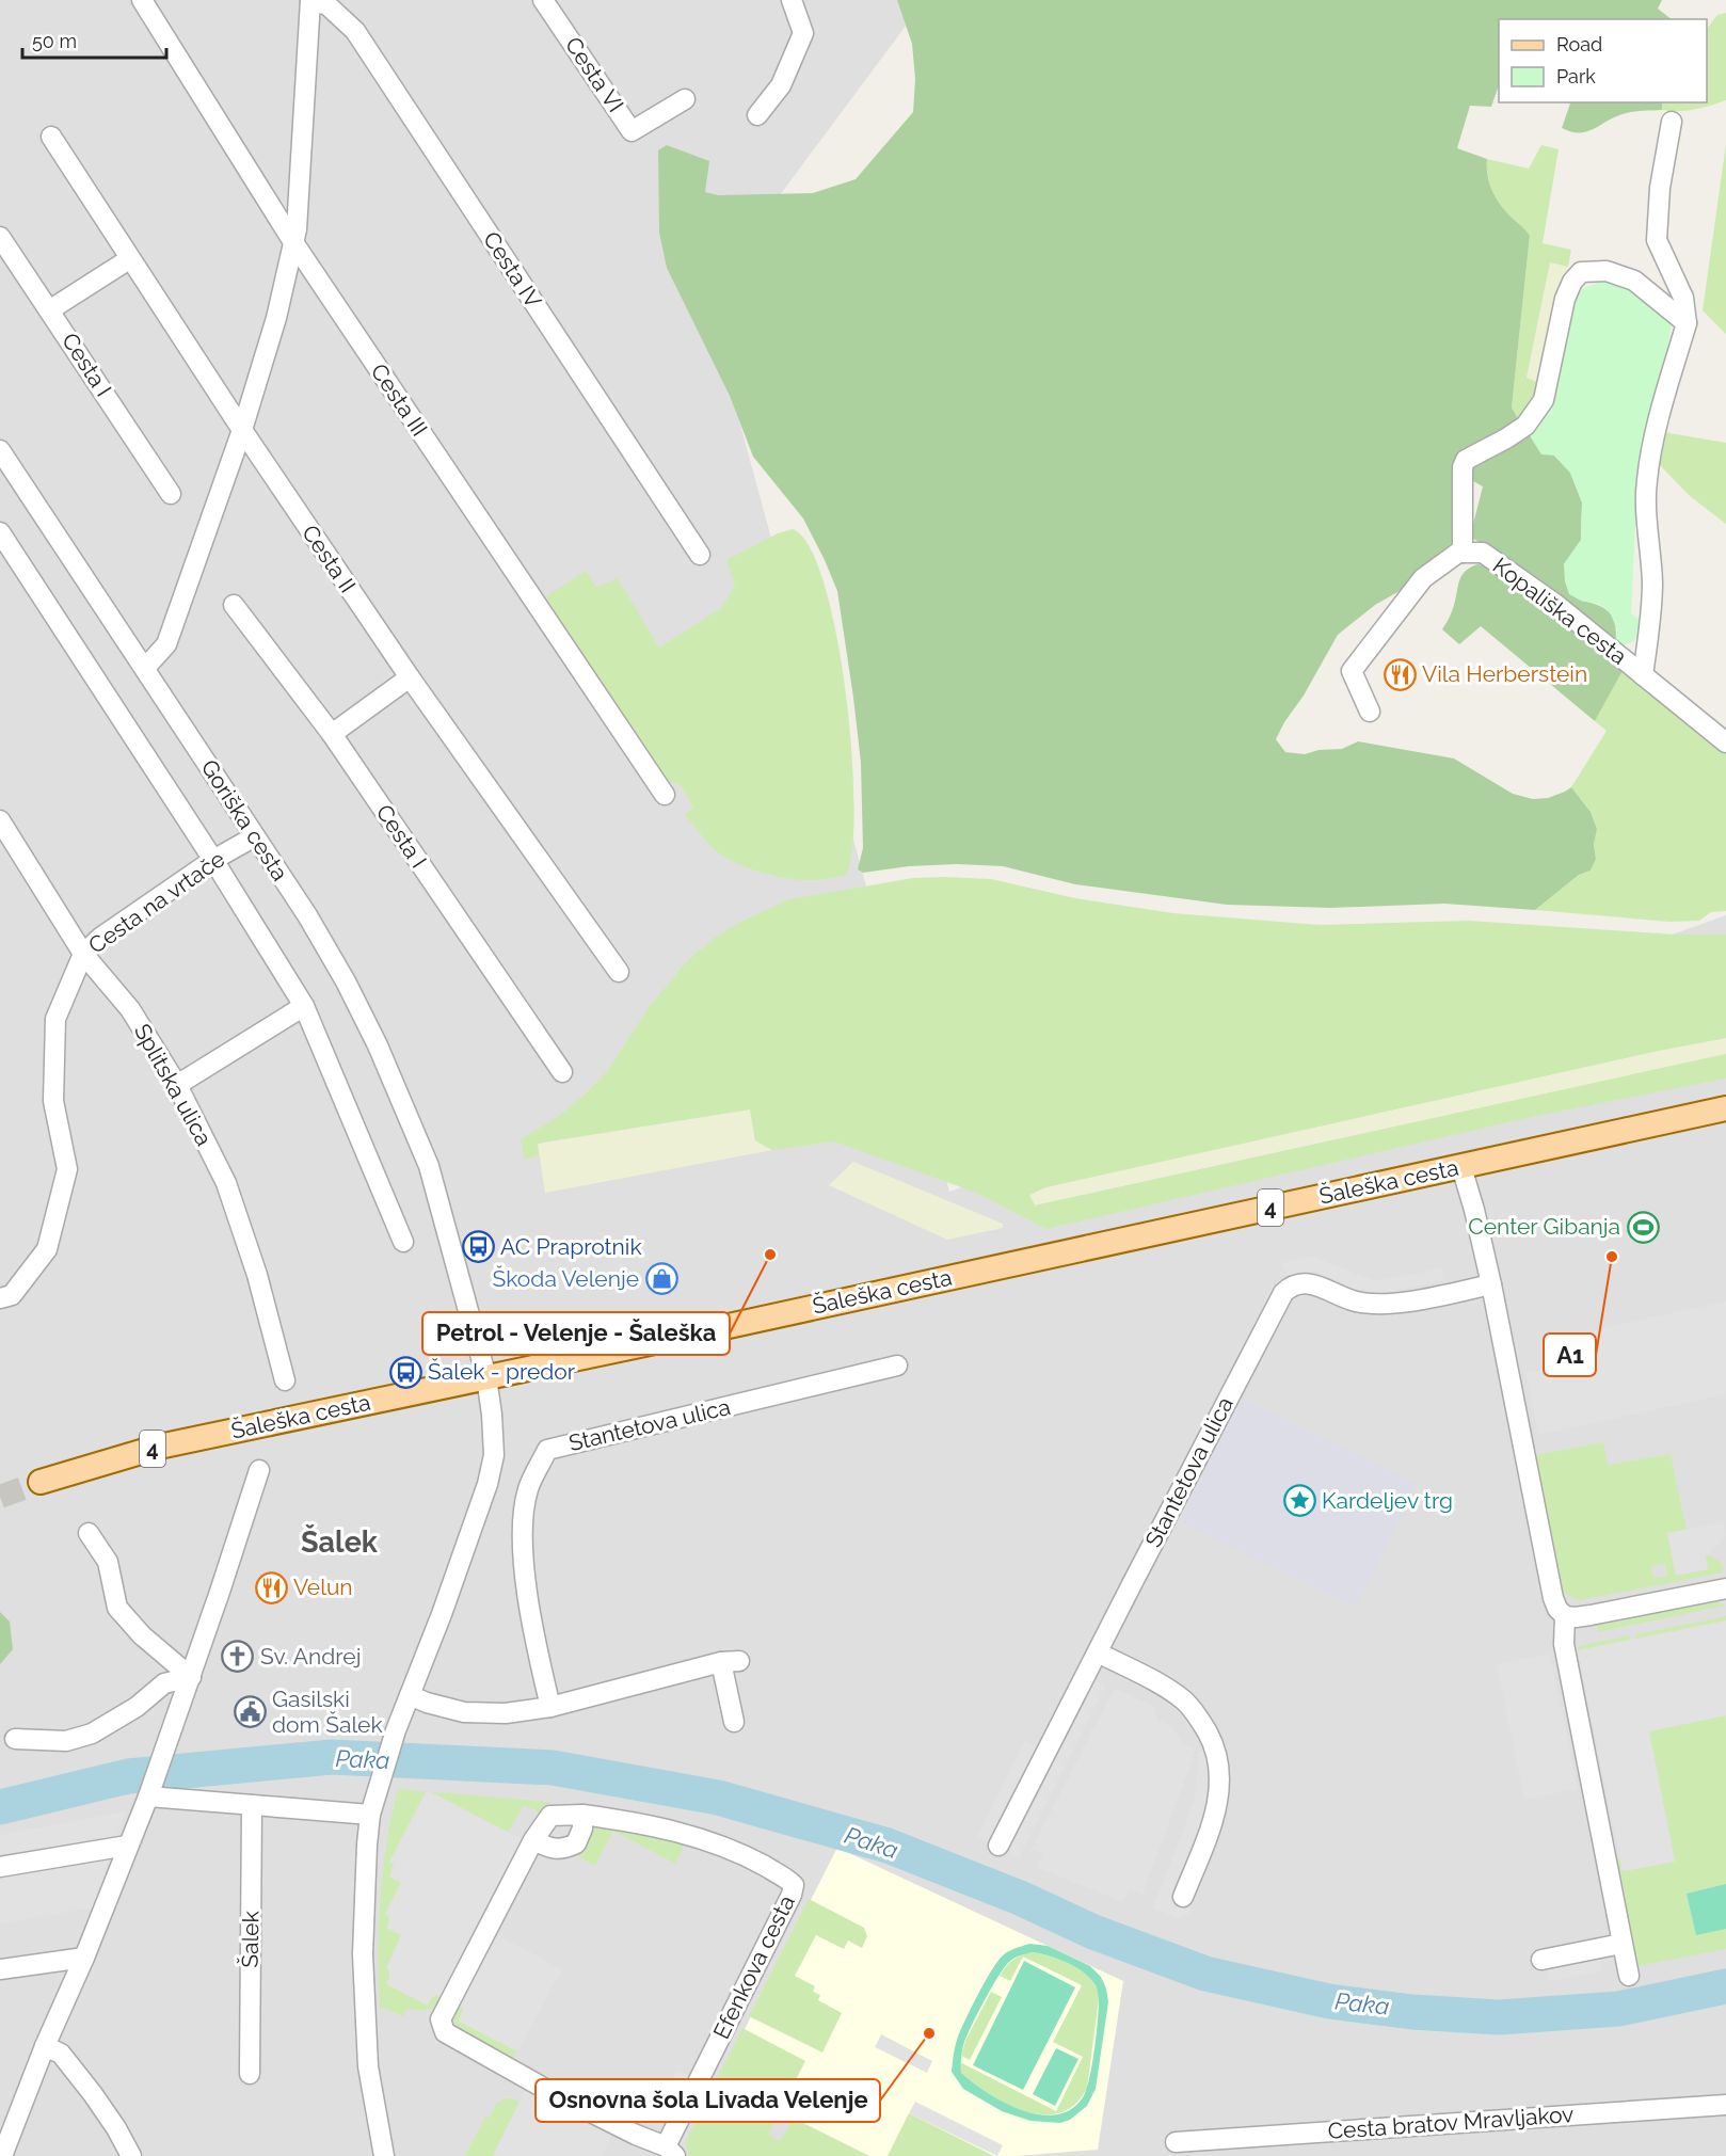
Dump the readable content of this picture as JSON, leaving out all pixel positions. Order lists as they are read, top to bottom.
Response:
{
  "streets": {
    "main road": ["Šaleška cesta", "4"],
    "street": [
      "Cesta VI",
      "Cesta IV",
      "Cesta I",
      "Cesta III",
      "Cesta II",
      "Kopališka cesta",
      "Goriška cesta",
      "Cesta na vrtače",
      "Splitska ulica",
      "Stantetova ulica",
      "Šalek",
      "Efenkova cesta",
      "Cesta bratov Mravljakov"
    ]
  },
  "crossings": [
    ["Goriška cesta", "Cesta na vrtače"],
    ["Goriška cesta", "Šaleška cesta"],
    ["Cesta na vrtače", "Splitska ulica"]
  ],
  "districts": ["Šalek"],
  "water": ["Paka"],
  "places": {
    "restaurant": ["Vila Herberstein", "Velun"],
    "sports": ["Center Gibanja"],
    "bus stop": ["AC Praprotnik", "Šalek - predor"],
    "other": ["Petrol - Velenje - Šaleška", "A1", "Osnovna šola Livada Velenje"],
    "shop": ["Škoda Velenje"],
    "place": ["Kardeljev trg"],
    "church": ["Sv. Andrej"],
    "public building": ["Gasilski dom Šalek"]
  },
  "legend": ["Road", "Park"],
  "scale_bar": "50 m"
}
